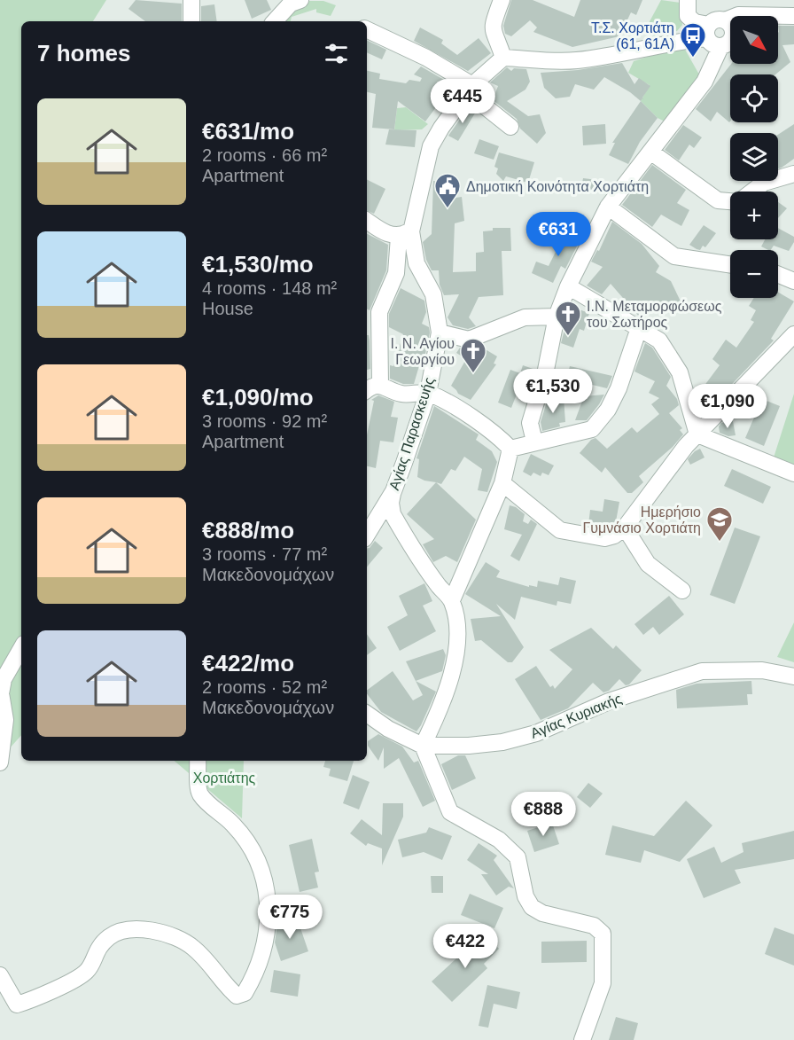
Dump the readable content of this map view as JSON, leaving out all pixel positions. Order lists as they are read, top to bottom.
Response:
{
  "streets": {
    "street": ["Αγίας Παρασκευής", "Αγίας Κυριακής"]
  },
  "parks": ["Χορτιάτης"],
  "places": {
    "bus stop": ["Τ.Σ. Χορτιάτη (61, 61Α)"],
    "public building": ["Δημοτική Κοινότητα Χορτιάτη"],
    "church": ["I.N. Μεταμορφώσεως του Σωτήρος", "Ι. Ν. Αγίου Γεωργίου"],
    "school or university": ["Ημερήσιο Γυμνάσιο Χορτιάτη"]
  },
  "north": "bottom right",
  "page": {
    "map_buttons": ["+", "−"],
    "heading": "7 homes",
    "price": [
      "€445",
      "€631",
      "€1,530",
      "€1,090",
      "€888",
      "€775",
      "€422"
    ],
    "list": [
      {
        "name": "€631/mo",
        "note": "2 rooms · 66 m² · Apartment"
      },
      {
        "name": "€1,530/mo",
        "note": "4 rooms · 148 m² · House"
      },
      {
        "name": "€1,090/mo",
        "note": "3 rooms · 92 m² · Apartment"
      },
      {
        "name": "€888/mo",
        "note": "3 rooms · 77 m² · Μακεδονομάχων"
      },
      {
        "name": "€422/mo",
        "note": "2 rooms · 52 m² · Μακεδονομάχων"
      }
    ]
  }
}
